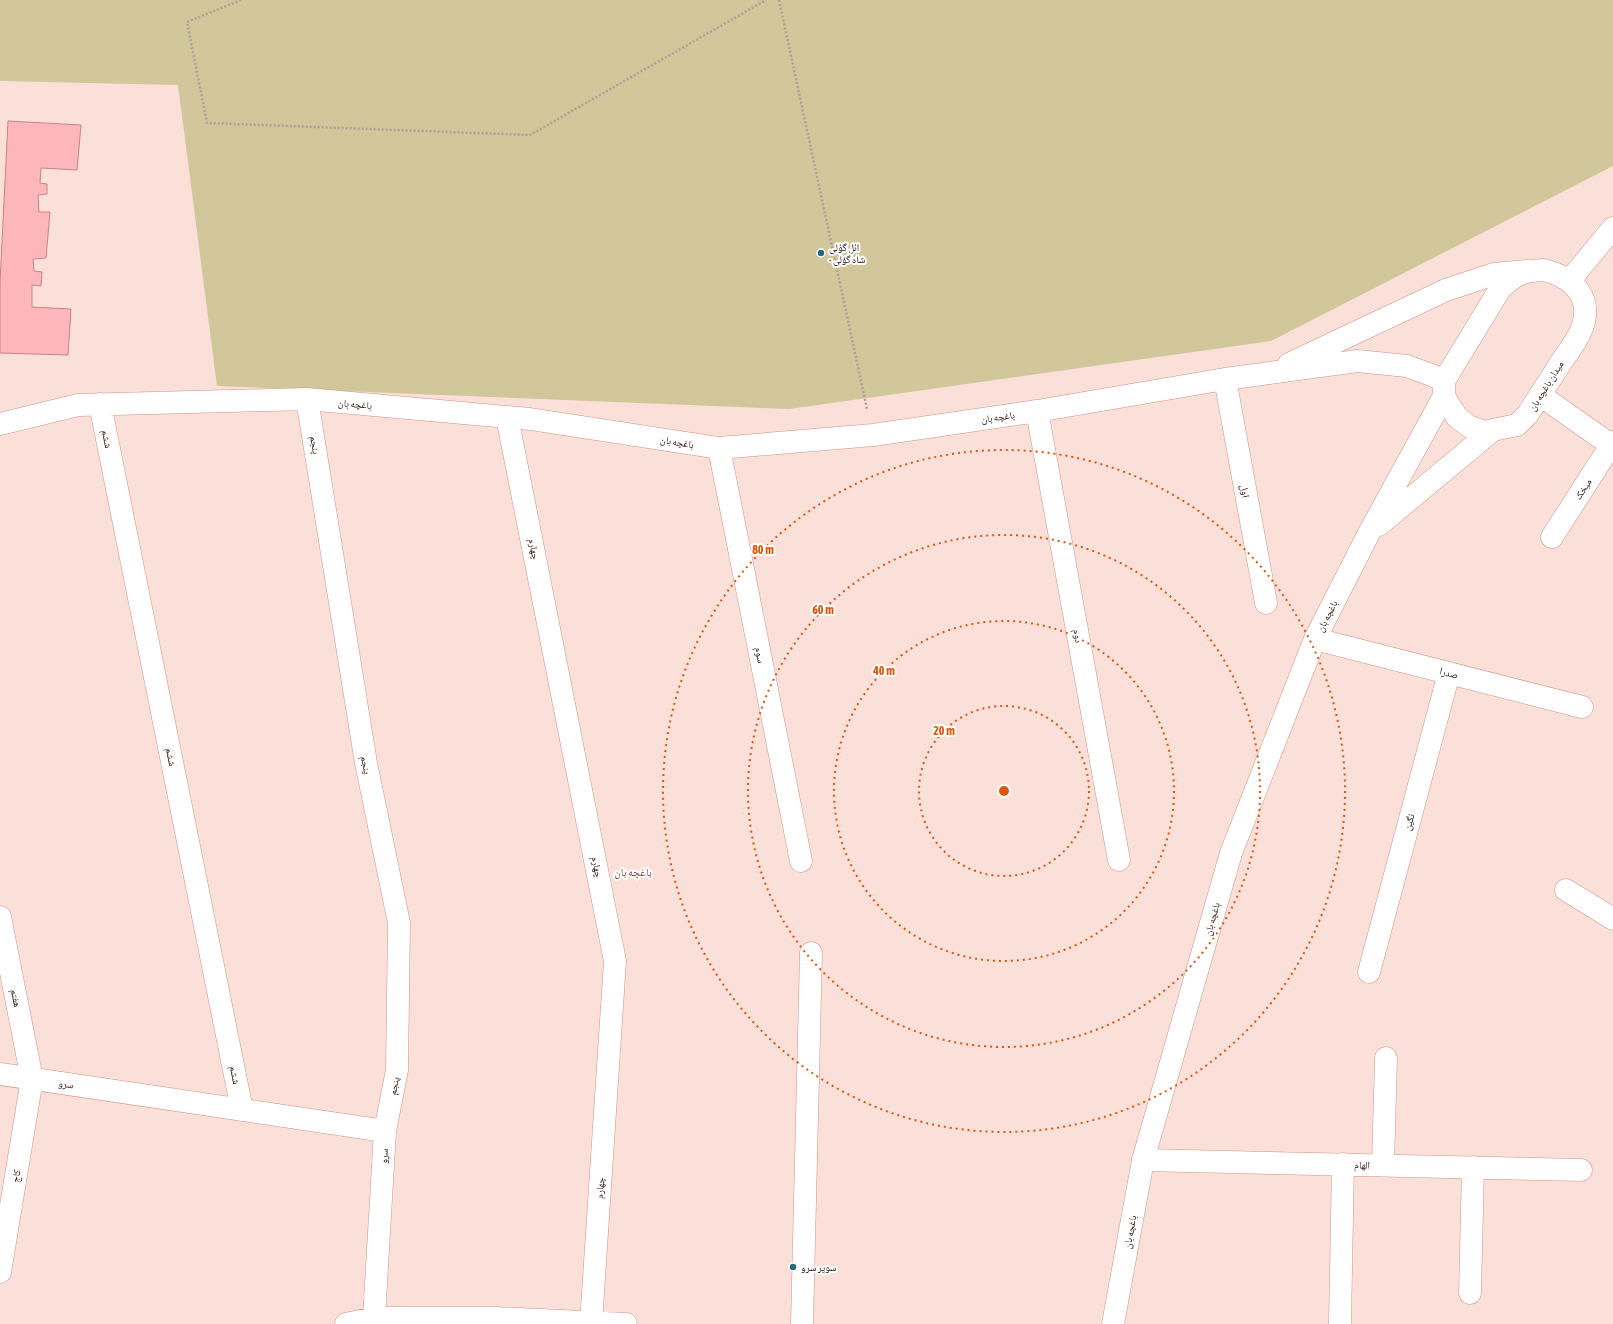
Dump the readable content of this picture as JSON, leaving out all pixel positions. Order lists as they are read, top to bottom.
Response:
{
  "streets": {
    "street": [
      "میدان باغچه بان",
      "باغچه بان",
      "ششم",
      "پنجم",
      "میخک",
      "اول",
      "چهارم",
      "دوم",
      "سوم",
      "صدرا",
      "نگین",
      "هفتم",
      "سرو",
      "الهام",
      "کاج"
    ]
  },
  "crossings": [
    ["میدان باغچه بان", "باغچه بان"],
    ["باغچه بان", "ششم"],
    ["باغچه بان", "پنجم"],
    ["باغچه بان", "اول"],
    ["باغچه بان", "چهارم"],
    ["باغچه بان", "دوم"],
    ["باغچه بان", "سوم"],
    ["باغچه بان", "صدرا"],
    ["باغچه بان", "الهام"],
    ["ششم", "سرو"],
    ["پنجم", "سرو"],
    ["صدرا", "نگین"],
    ["هفتم", "سرو"],
    ["هفتم", "کاج"],
    ["سرو", "کاج"]
  ],
  "districts": ["باغچه بان"],
  "places": ["ائل گؤلی - شاه گؤلی", "سوپر سرو"],
  "rings": [
    "80 m",
    "60 m",
    "40 m",
    "20 m"
  ]
}
